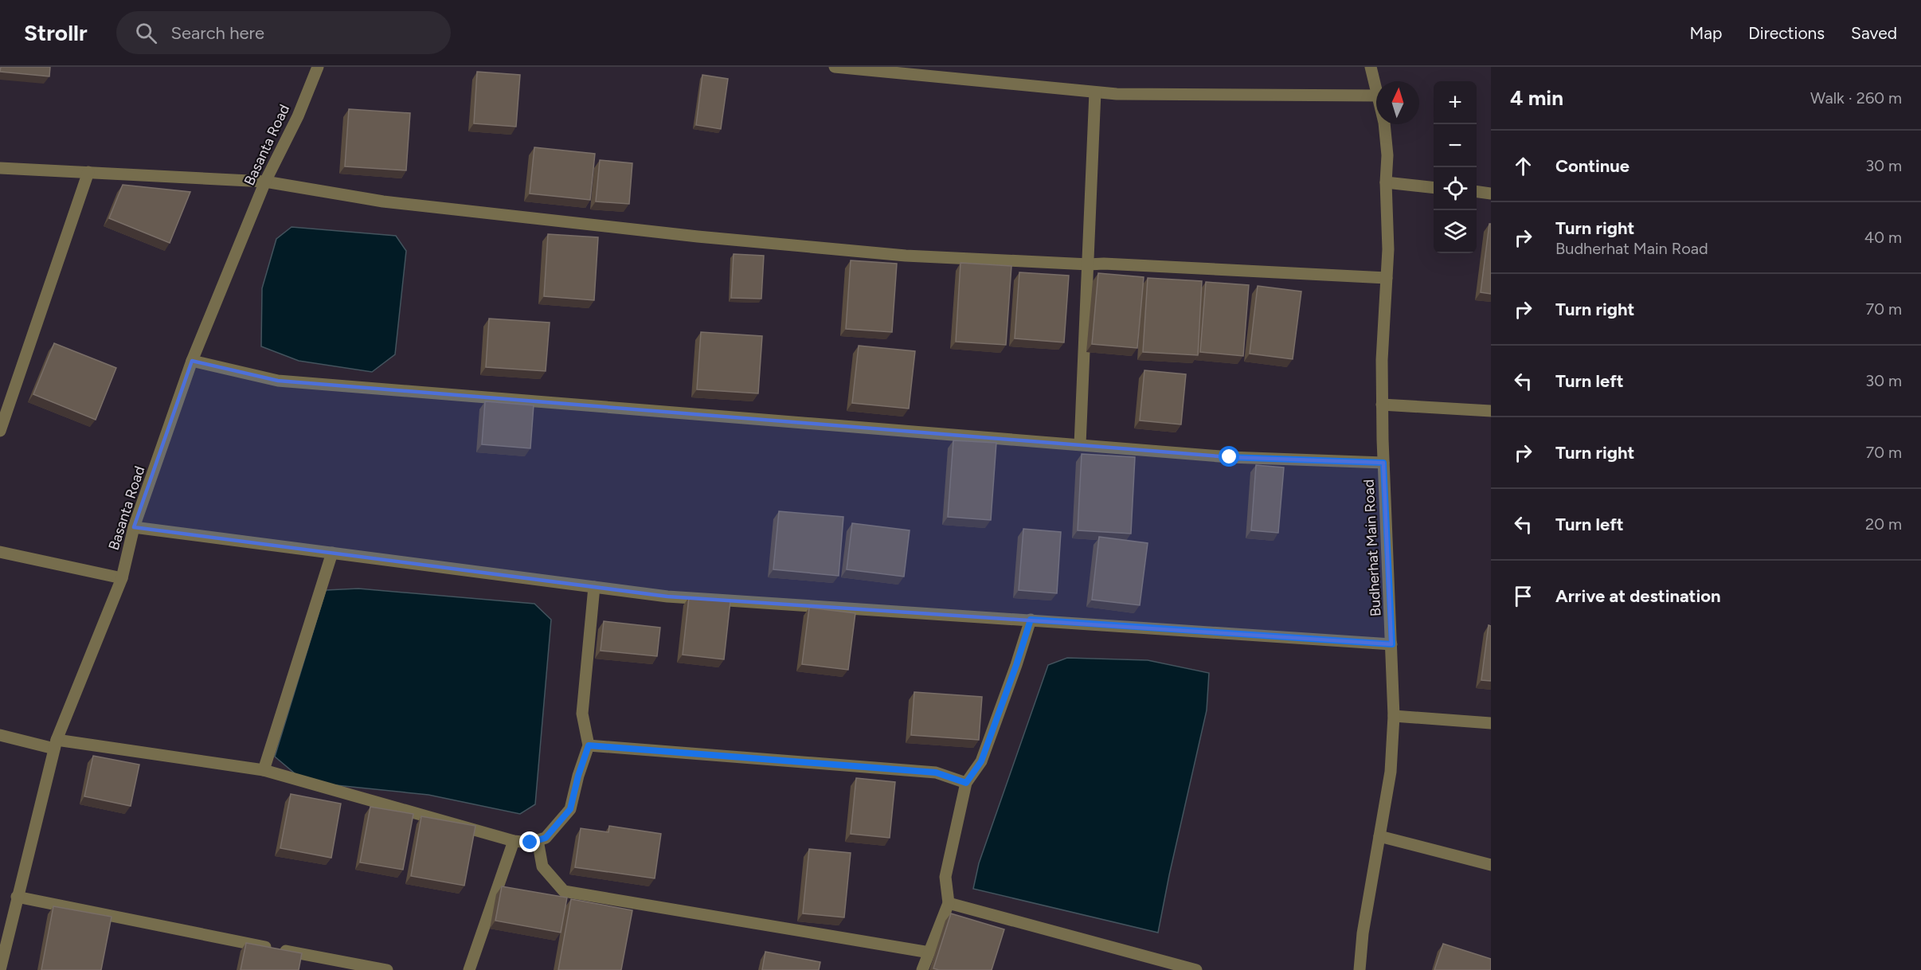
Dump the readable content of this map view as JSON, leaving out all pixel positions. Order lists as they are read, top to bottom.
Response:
{
  "streets": {
    "street": ["Basanta Road", "Budherhat Main Road"]
  },
  "north": "top",
  "page": {
    "header": "Strollr",
    "search": "Search here",
    "nav": ["Map", "Directions", "Saved"],
    "heading": ["4 min", "Walk · 260 m"],
    "map_buttons": ["+", "−"],
    "list": [
      ["Continue", "30 m"],
      ["Turn right", "Budherhat Main Road", "40 m"],
      ["Turn right", "70 m"],
      ["Turn left", "30 m"],
      ["Turn right", "70 m"],
      ["Turn left", "20 m"],
      "Arrive at destination"
    ]
  }
}
